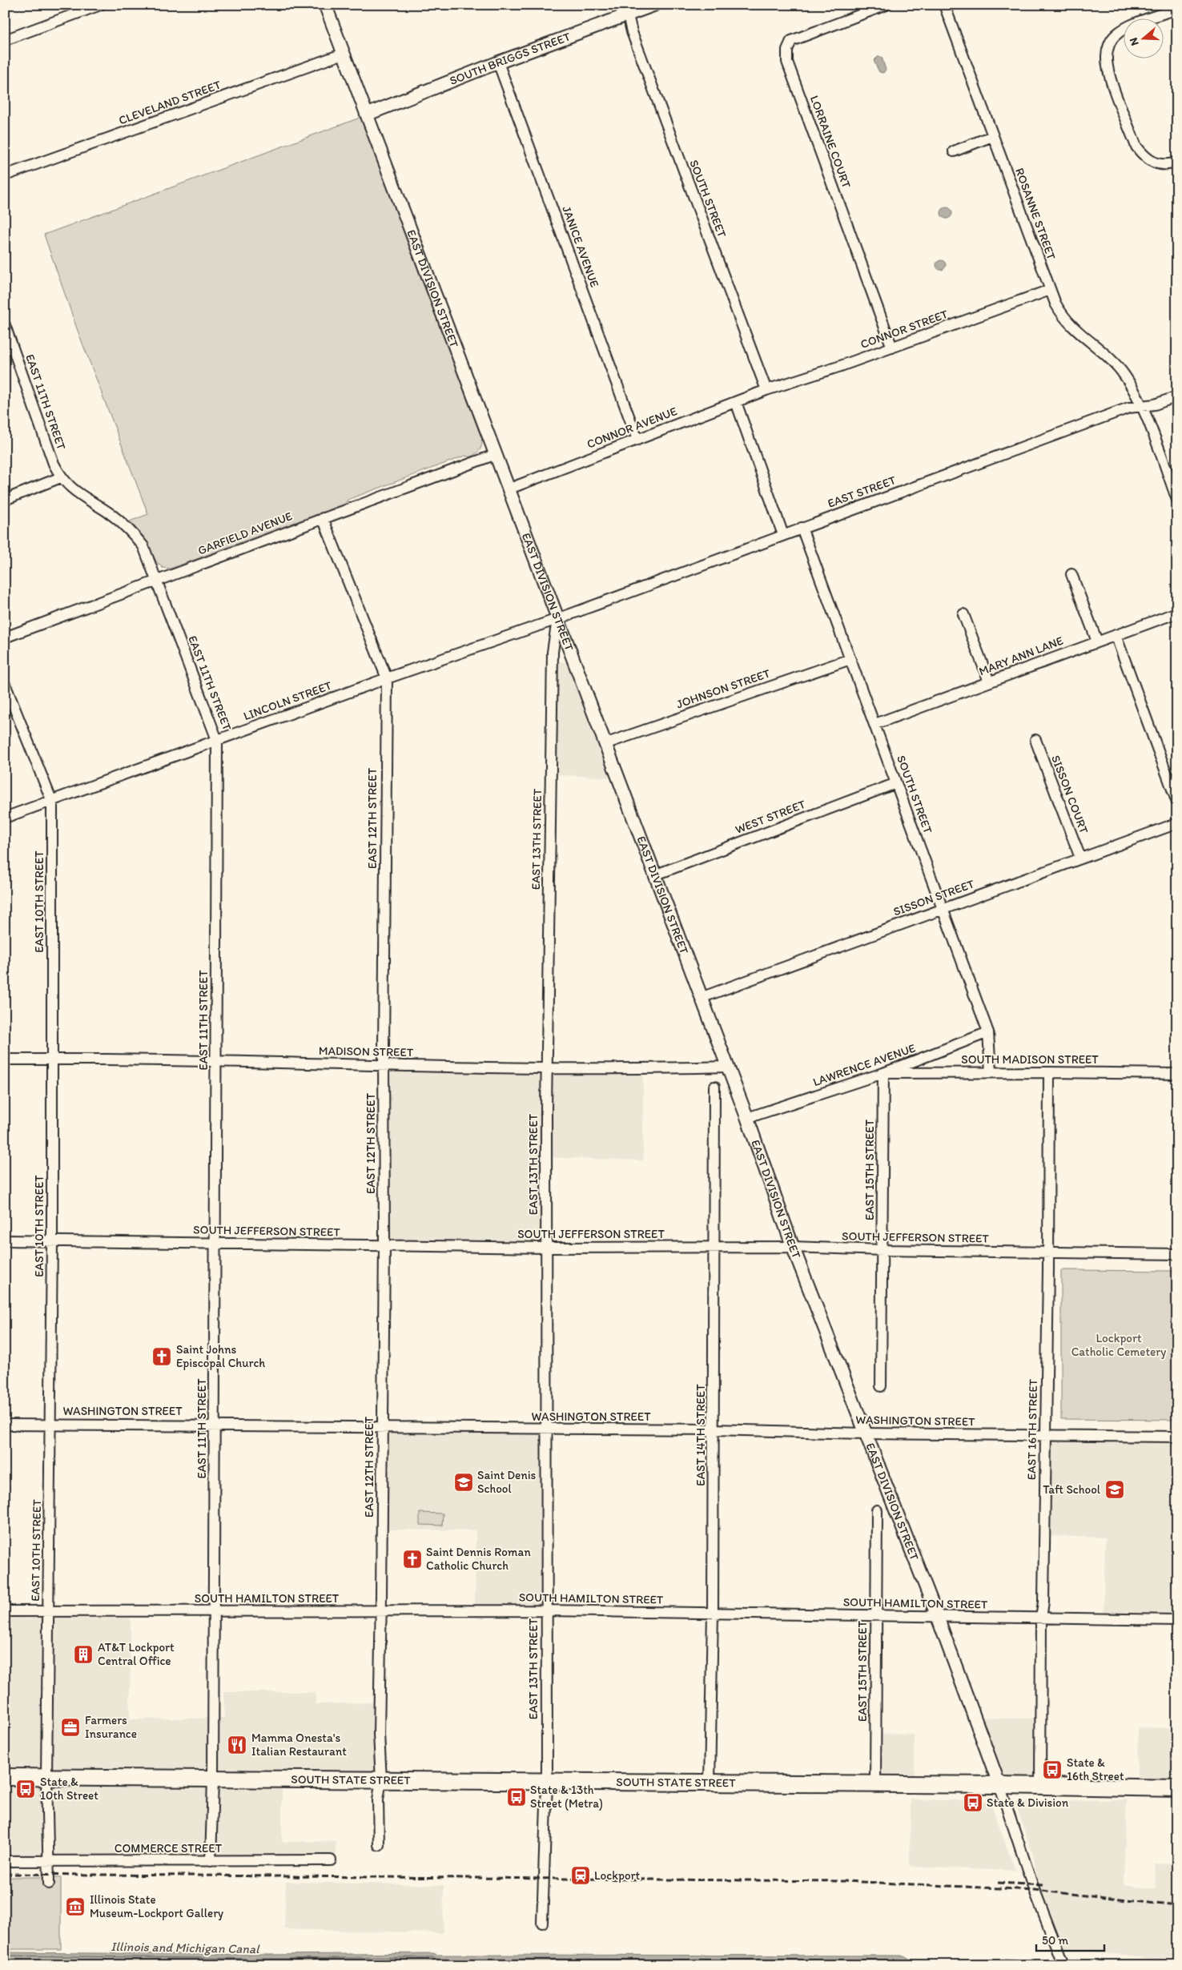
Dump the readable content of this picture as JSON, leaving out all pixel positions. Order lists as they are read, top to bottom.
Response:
{
  "streets": {
    "main road": ["SOUTH STATE STREET"],
    "street": [
      "SOUTH BRIGGS STREET",
      "CLEVELAND STREET",
      "LORRAINE COURT",
      "SOUTH STREET",
      "ROSANNE STREET",
      "JANICE AVENUE",
      "EAST DIVISION STREET",
      "CONNOR STREET",
      "EAST 11TH STREET",
      "CONNOR AVENUE",
      "EAST STREET",
      "GARFIELD AVENUE",
      "MARY ANN LANE",
      "JOHNSON STREET",
      "LINCOLN STREET",
      "SISSON COURT",
      "WEST STREET",
      "EAST 12TH STREET",
      "EAST 13TH STREET",
      "SISSON STREET",
      "EAST 10TH STREET",
      "MADISON STREET",
      "SOUTH MADISON STREET",
      "LAWRENCE AVENUE",
      "EAST 15TH STREET",
      "SOUTH JEFFERSON STREET",
      "WASHINGTON STREET",
      "EAST 16TH STREET",
      "EAST 14TH STREET",
      "SOUTH HAMILTON STREET",
      "COMMERCE STREET"
    ]
  },
  "crossings": [
    ["SOUTH BRIGGS STREET", "SOUTH STREET"],
    ["SOUTH BRIGGS STREET", "JANICE AVENUE"],
    ["SOUTH BRIGGS STREET", "EAST DIVISION STREET"],
    ["CLEVELAND STREET", "EAST DIVISION STREET"],
    ["LORRAINE COURT", "CONNOR STREET"],
    ["SOUTH STREET", "CONNOR STREET"],
    ["SOUTH STREET", "CONNOR AVENUE"],
    ["SOUTH STREET", "EAST STREET"],
    ["SOUTH STREET", "MARY ANN LANE"],
    ["SOUTH STREET", "JOHNSON STREET"],
    ["SOUTH STREET", "WEST STREET"],
    ["SOUTH STREET", "SISSON STREET"],
    ["SOUTH STREET", "SOUTH MADISON STREET"],
    ["SOUTH STREET", "LAWRENCE AVENUE"],
    ["ROSANNE STREET", "CONNOR STREET"],
    ["ROSANNE STREET", "EAST STREET"],
    ["JANICE AVENUE", "CONNOR AVENUE"],
    ["EAST DIVISION STREET", "CONNOR AVENUE"],
    ["EAST DIVISION STREET", "EAST STREET"],
    ["EAST DIVISION STREET", "GARFIELD AVENUE"],
    ["EAST DIVISION STREET", "JOHNSON STREET"],
    ["EAST DIVISION STREET", "LINCOLN STREET"],
    ["EAST DIVISION STREET", "WEST STREET"],
    ["EAST DIVISION STREET", "EAST 13TH STREET"],
    ["EAST DIVISION STREET", "SISSON STREET"],
    ["EAST DIVISION STREET", "MADISON STREET"],
    ["EAST DIVISION STREET", "LAWRENCE AVENUE"],
    ["EAST DIVISION STREET", "SOUTH JEFFERSON STREET"],
    ["EAST DIVISION STREET", "WASHINGTON STREET"],
    ["EAST DIVISION STREET", "SOUTH HAMILTON STREET"],
    ["EAST DIVISION STREET", "SOUTH STATE STREET"],
    ["CONNOR STREET", "CONNOR AVENUE"],
    ["EAST 11TH STREET", "GARFIELD AVENUE"],
    ["EAST 11TH STREET", "LINCOLN STREET"],
    ["EAST 11TH STREET", "MADISON STREET"],
    ["EAST 11TH STREET", "SOUTH JEFFERSON STREET"],
    ["EAST 11TH STREET", "WASHINGTON STREET"],
    ["EAST 11TH STREET", "SOUTH HAMILTON STREET"],
    ["EAST 11TH STREET", "SOUTH STATE STREET"],
    ["EAST 11TH STREET", "COMMERCE STREET"],
    ["EAST STREET", "LINCOLN STREET"],
    ["EAST STREET", "EAST 13TH STREET"],
    ["GARFIELD AVENUE", "EAST 12TH STREET"],
    ["LINCOLN STREET", "EAST 12TH STREET"],
    ["LINCOLN STREET", "EAST 13TH STREET"],
    ["LINCOLN STREET", "EAST 10TH STREET"],
    ["SISSON COURT", "SISSON STREET"],
    ["EAST 12TH STREET", "MADISON STREET"],
    ["EAST 12TH STREET", "SOUTH JEFFERSON STREET"],
    ["EAST 12TH STREET", "WASHINGTON STREET"],
    ["EAST 12TH STREET", "SOUTH HAMILTON STREET"],
    ["EAST 12TH STREET", "SOUTH STATE STREET"],
    ["EAST 13TH STREET", "MADISON STREET"],
    ["EAST 13TH STREET", "SOUTH JEFFERSON STREET"],
    ["EAST 13TH STREET", "WASHINGTON STREET"],
    ["EAST 13TH STREET", "SOUTH HAMILTON STREET"],
    ["EAST 13TH STREET", "SOUTH STATE STREET"],
    ["EAST 10TH STREET", "MADISON STREET"],
    ["EAST 10TH STREET", "SOUTH JEFFERSON STREET"],
    ["EAST 10TH STREET", "WASHINGTON STREET"],
    ["EAST 10TH STREET", "SOUTH HAMILTON STREET"],
    ["EAST 10TH STREET", "SOUTH STATE STREET"],
    ["EAST 10TH STREET", "COMMERCE STREET"],
    ["SOUTH MADISON STREET", "LAWRENCE AVENUE"],
    ["SOUTH MADISON STREET", "EAST 15TH STREET"],
    ["SOUTH MADISON STREET", "EAST 16TH STREET"],
    ["LAWRENCE AVENUE", "EAST 15TH STREET"],
    ["EAST 15TH STREET", "SOUTH JEFFERSON STREET"],
    ["EAST 15TH STREET", "SOUTH HAMILTON STREET"],
    ["EAST 15TH STREET", "SOUTH STATE STREET"],
    ["SOUTH JEFFERSON STREET", "EAST 16TH STREET"],
    ["SOUTH JEFFERSON STREET", "EAST 14TH STREET"],
    ["WASHINGTON STREET", "EAST 16TH STREET"],
    ["WASHINGTON STREET", "EAST 14TH STREET"],
    ["EAST 16TH STREET", "SOUTH HAMILTON STREET"],
    ["EAST 16TH STREET", "SOUTH STATE STREET"],
    ["EAST 14TH STREET", "SOUTH HAMILTON STREET"],
    ["EAST 14TH STREET", "SOUTH STATE STREET"]
  ],
  "water": ["Illinois and Michigan Canal"],
  "parks": ["Lockport Catholic Cemetery"],
  "places": {
    "church": ["Saint Johns Episcopal Church", "Saint Dennis Roman Catholic Church"],
    "school or university": ["Saint Denis School", "Taft School"],
    "building": ["AT&T Lockport Central Office"],
    "office": ["Farmers Insurance"],
    "restaurant": ["Mamma Onesta's Italian Restaurant"],
    "bus stop": [
      "State & 16th Street",
      "State & 10th Street",
      "State & 13th Street (Metra)",
      "State & Division"
    ],
    "station": ["Lockport"],
    "museum": ["Illinois State Museum-Lockport Gallery"]
  },
  "scale_bar": "50 m",
  "north": "left"
}
